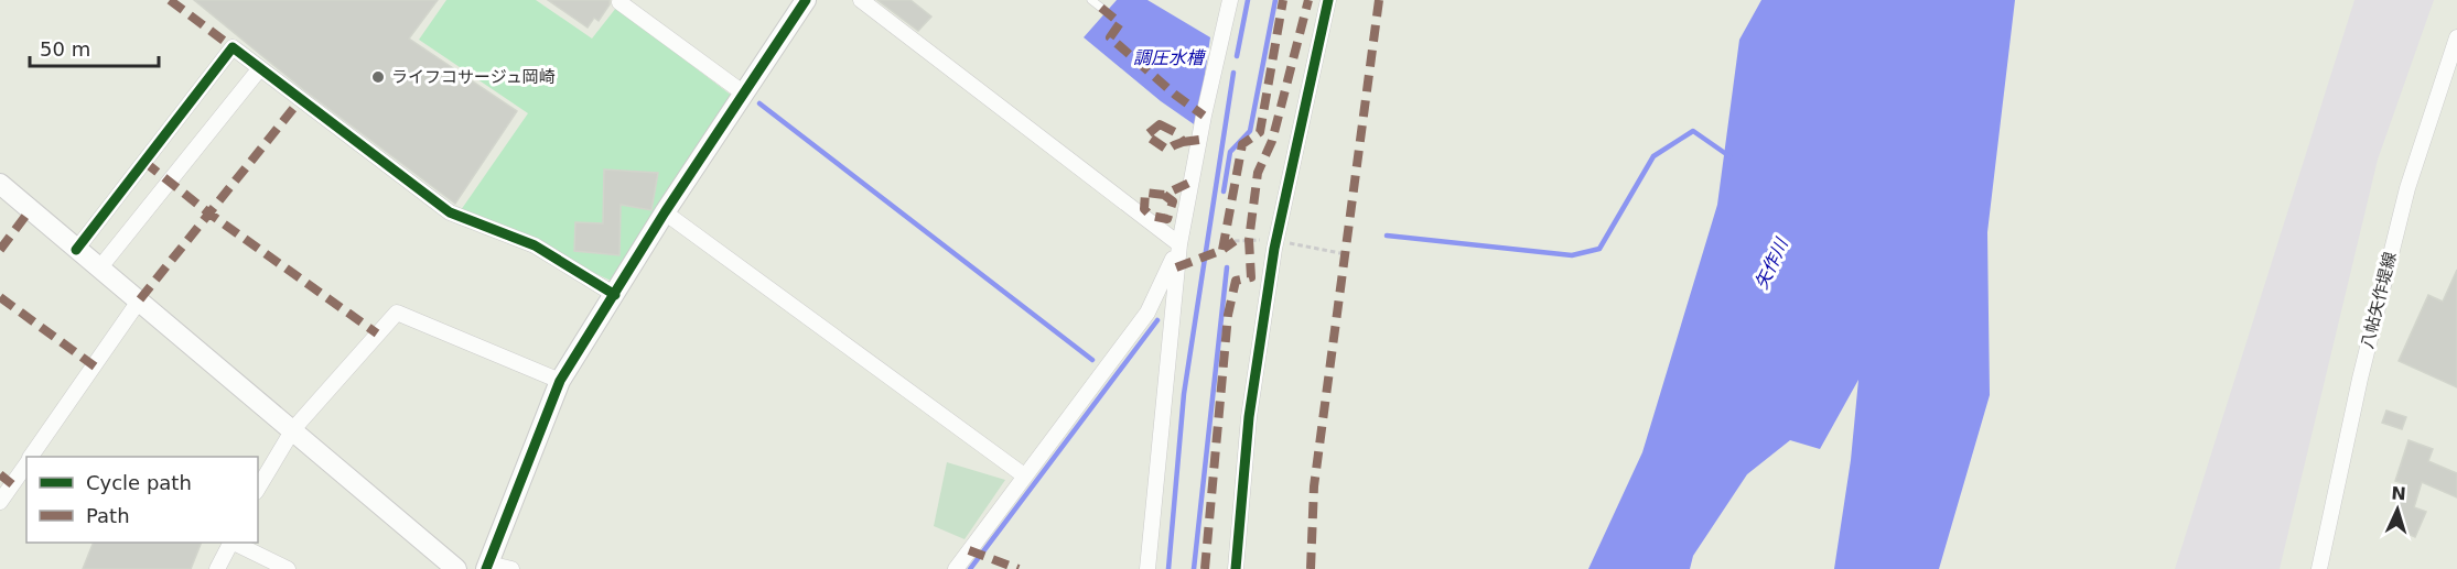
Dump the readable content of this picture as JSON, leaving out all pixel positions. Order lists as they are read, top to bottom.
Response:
{
  "streets": {
    "street": ["八帖矢作堤線"]
  },
  "water": ["調圧水槽", "矢作川"],
  "places": ["ライフコサージュ岡崎"],
  "legend": ["Cycle path", "Path"],
  "scale_bar": "50 m",
  "north": "top"
}
